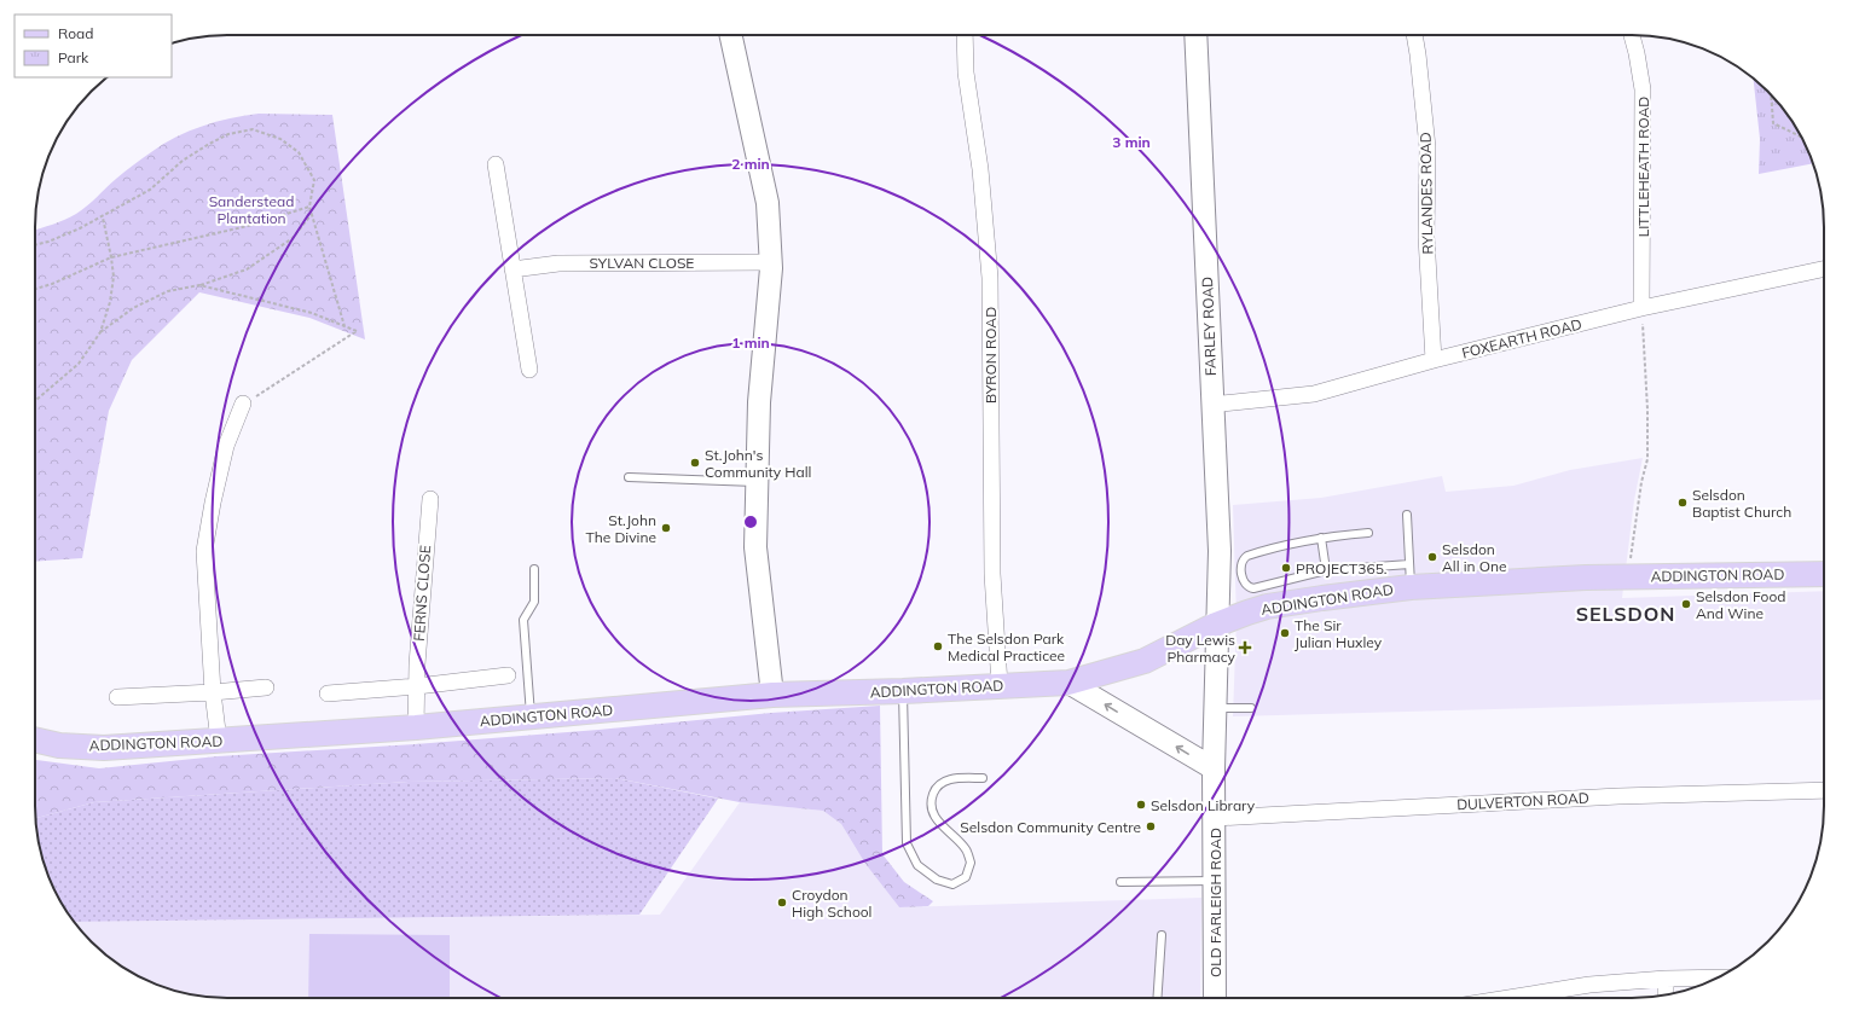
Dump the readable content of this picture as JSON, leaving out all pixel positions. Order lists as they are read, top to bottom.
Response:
{
  "streets": {
    "main road": ["ADDINGTON ROAD"],
    "street": [
      "LITTLEHEATH ROAD",
      "RYLANDES ROAD",
      "SYLVAN CLOSE",
      "FARLEY ROAD",
      "FOXEARTH ROAD",
      "BYRON ROAD",
      "FERNS CLOSE",
      "DULVERTON ROAD",
      "OLD FARLEIGH ROAD"
    ]
  },
  "crossings": [
    ["LITTLEHEATH ROAD", "FOXEARTH ROAD"],
    ["RYLANDES ROAD", "FOXEARTH ROAD"],
    ["FARLEY ROAD", "FOXEARTH ROAD"],
    ["FARLEY ROAD", "ADDINGTON ROAD"],
    ["FARLEY ROAD", "OLD FARLEIGH ROAD"],
    ["BYRON ROAD", "ADDINGTON ROAD"],
    ["ADDINGTON ROAD", "FERNS CLOSE"],
    ["ADDINGTON ROAD", "OLD FARLEIGH ROAD"],
    ["DULVERTON ROAD", "OLD FARLEIGH ROAD"]
  ],
  "districts": ["SELSDON"],
  "parks": ["Sanderstead Plantation"],
  "places": {
    "other": [
      "St.John's Community Hall",
      "Selsdon Baptist Church",
      "St.John The Divine",
      "Selsdon All in One",
      "PROJECT365.",
      "Selsdon Food And Wine",
      "The Sir Julian Huxley",
      "The Selsdon Park Medical Practicee",
      "Selsdon Library",
      "Selsdon Community Centre",
      "Croydon High School"
    ],
    "health": ["Day Lewis Pharmacy"]
  },
  "legend": ["Road", "Park"],
  "rings": ["3 min", "2 min", "1 min"]
}
